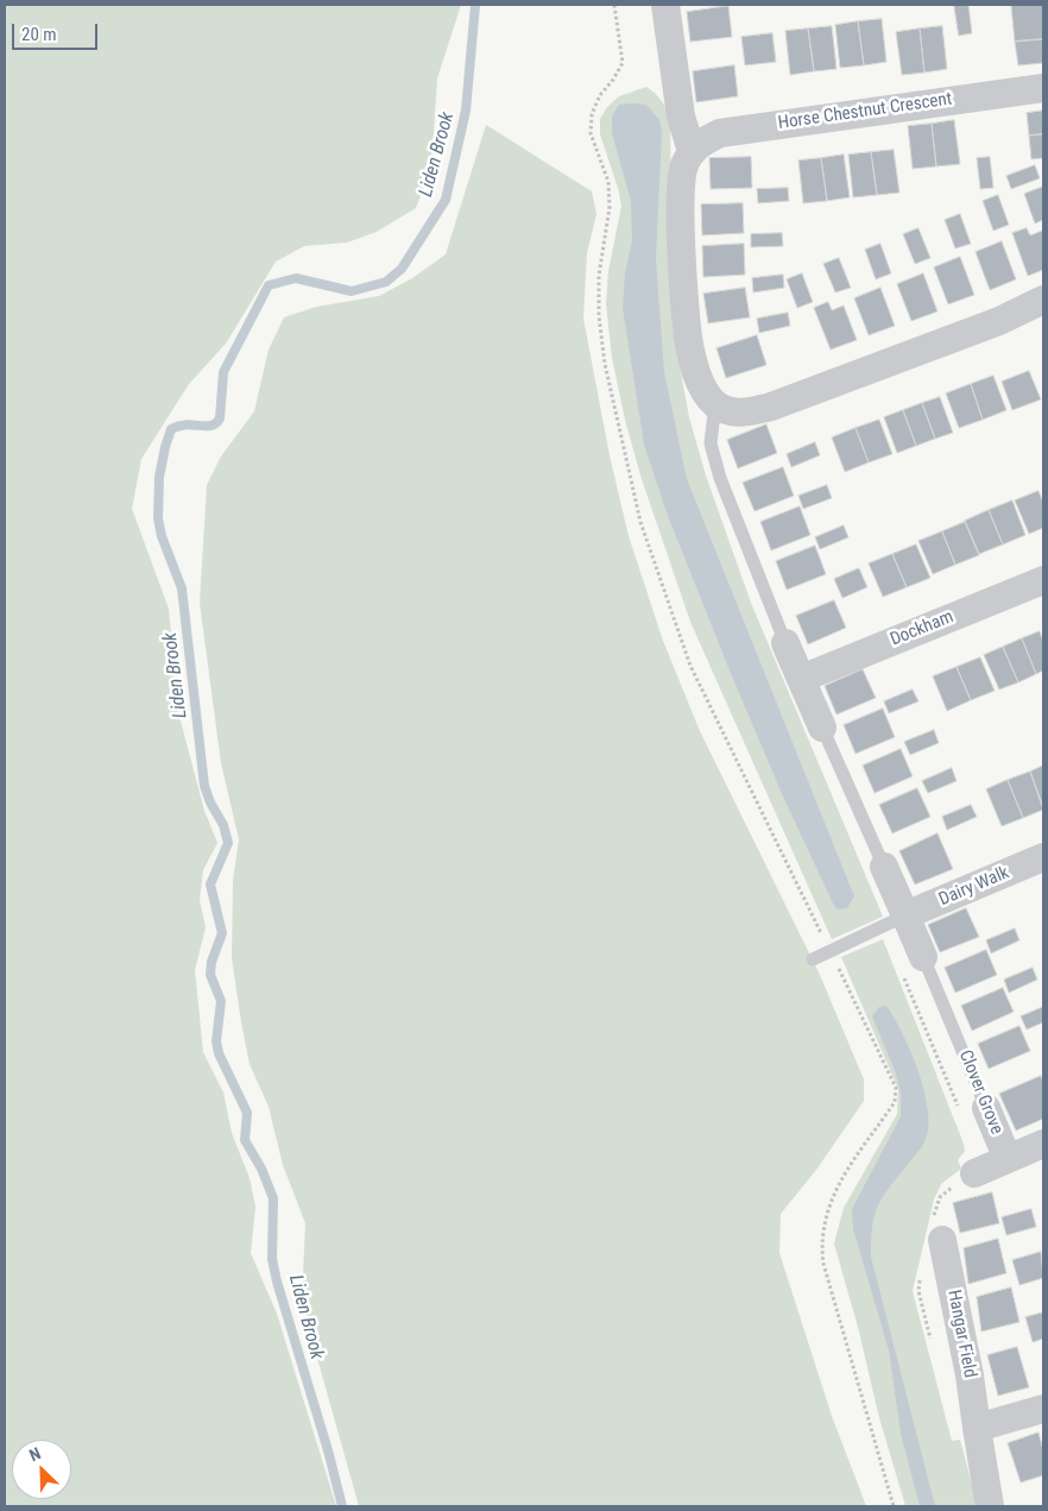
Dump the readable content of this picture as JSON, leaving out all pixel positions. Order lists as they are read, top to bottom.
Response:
{
  "streets": {
    "street": [
      "Horse Chestnut Crescent",
      "Dockham",
      "Dairy Walk",
      "Clover Grove",
      "Hangar Field"
    ]
  },
  "water": ["Liden Brook"],
  "scale_bar": "20 m",
  "north": "top left"
}
